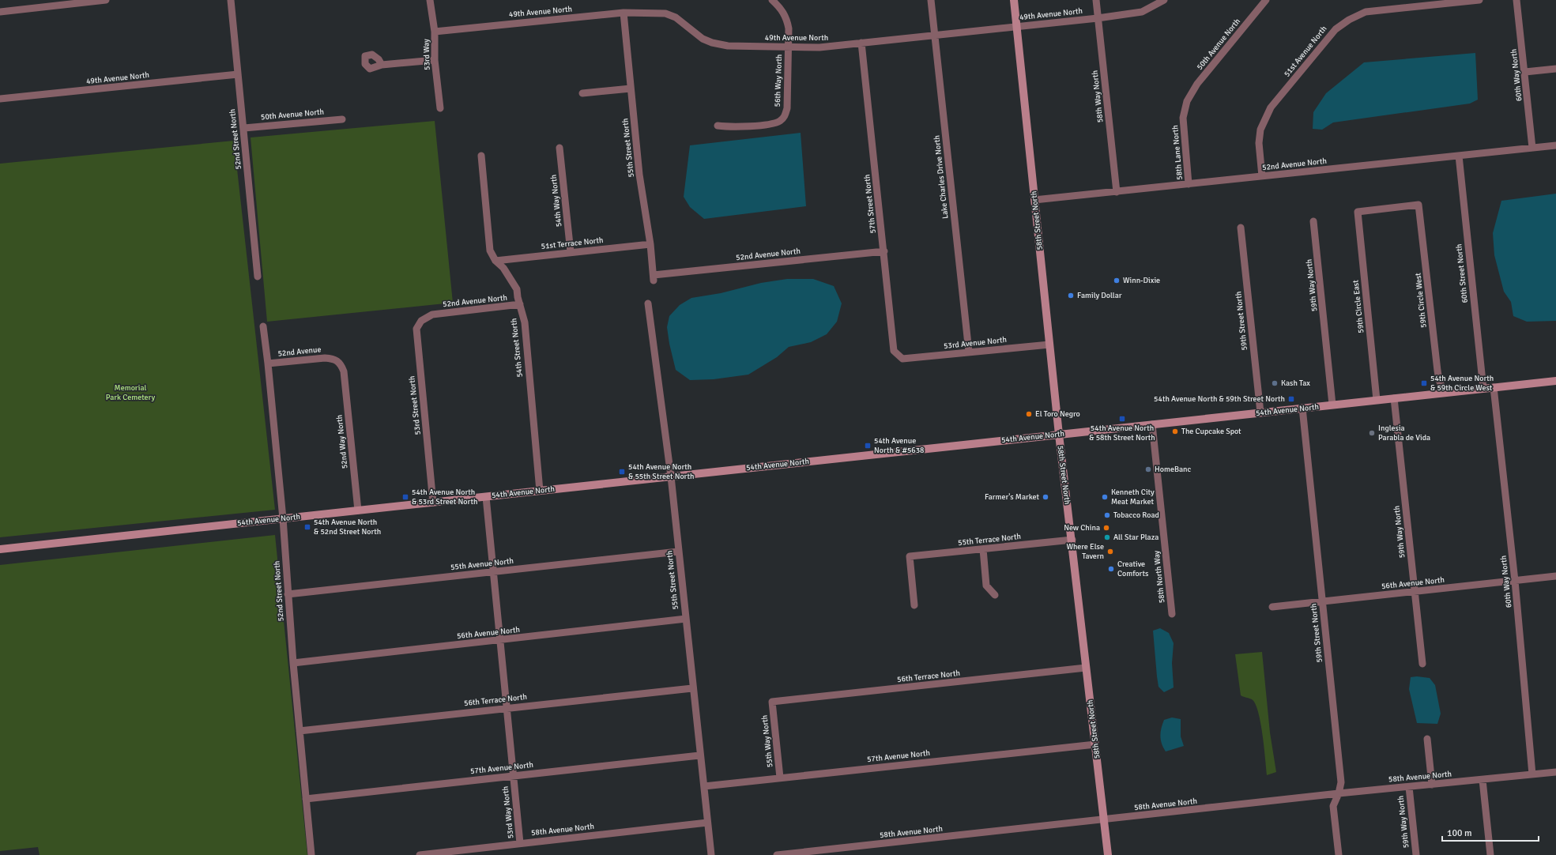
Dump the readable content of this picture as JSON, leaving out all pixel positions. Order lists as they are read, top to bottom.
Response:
{
  "streets": {
    "main road": ["58th Street North", "54th Avenue North"],
    "street": [
      "49th Avenue North",
      "50th Avenue North",
      "51st Avenue North",
      "53rd Way",
      "60th Way North",
      "56th Way North",
      "58th Way North",
      "52nd Street North",
      "55th Street North",
      "58th Lane North",
      "52nd Avenue North",
      "Lake Charles Drive North",
      "54th Way North",
      "57th Street North",
      "51st Terrace North",
      "60th Street North",
      "59th Way North",
      "59th Circle West",
      "59th Circle East",
      "59th Street North",
      "53rd Avenue North",
      "54th Street North",
      "52nd Avenue",
      "53rd Street North",
      "52nd Way North",
      "55th Terrace North",
      "55th Avenue North",
      "58th North Way",
      "56th Avenue North",
      "56th Terrace North",
      "55th Way North",
      "57th Avenue North",
      "58th Avenue North",
      "53rd Way North"
    ]
  },
  "crossings": [
    ["49th Avenue North", "53rd Way"],
    ["49th Avenue North", "56th Way North"],
    ["49th Avenue North", "58th Way North"],
    ["49th Avenue North", "52nd Street North"],
    ["49th Avenue North", "55th Street North"],
    ["49th Avenue North", "Lake Charles Drive North"],
    ["49th Avenue North", "57th Street North"],
    ["49th Avenue North", "58th Street North"],
    ["50th Avenue North", "52nd Street North"],
    ["50th Avenue North", "58th Lane North"],
    ["51st Avenue North", "52nd Avenue North"],
    ["60th Way North", "52nd Avenue North"],
    ["60th Way North", "54th Avenue North"],
    ["60th Way North", "56th Avenue North"],
    ["60th Way North", "58th Avenue North"],
    ["58th Way North", "52nd Avenue North"],
    ["52nd Street North", "52nd Avenue"],
    ["52nd Street North", "54th Avenue North"],
    ["52nd Street North", "55th Avenue North"],
    ["52nd Street North", "56th Avenue North"],
    ["52nd Street North", "56th Terrace North"],
    ["52nd Street North", "57th Avenue North"],
    ["55th Street North", "52nd Avenue North"],
    ["55th Street North", "51st Terrace North"],
    ["55th Street North", "54th Avenue North"],
    ["55th Street North", "55th Avenue North"],
    ["55th Street North", "56th Avenue North"],
    ["55th Street North", "56th Terrace North"],
    ["55th Street North", "57th Avenue North"],
    ["55th Street North", "58th Avenue North"],
    ["58th Lane North", "52nd Avenue North"],
    ["52nd Avenue North", "57th Street North"],
    ["52nd Avenue North", "58th Street North"],
    ["52nd Avenue North", "60th Street North"],
    ["52nd Avenue North", "54th Street North"],
    ["52nd Avenue North", "53rd Street North"],
    ["Lake Charles Drive North", "53rd Avenue North"],
    ["54th Way North", "51st Terrace North"],
    ["57th Street North", "53rd Avenue North"],
    ["58th Street North", "53rd Avenue North"],
    ["58th Street North", "54th Avenue North"],
    ["58th Street North", "55th Terrace North"],
    ["58th Street North", "56th Terrace North"],
    ["58th Street North", "57th Avenue North"],
    ["58th Street North", "58th Avenue North"],
    ["51st Terrace North", "54th Street North"],
    ["60th Street North", "54th Avenue North"],
    ["59th Way North", "54th Avenue North"],
    ["59th Way North", "56th Avenue North"],
    ["59th Way North", "58th Avenue North"],
    ["59th Circle West", "59th Circle East"],
    ["59th Circle West", "54th Avenue North"],
    ["59th Circle East", "54th Avenue North"],
    ["59th Street North", "54th Avenue North"],
    ["59th Street North", "56th Avenue North"],
    ["59th Street North", "58th Avenue North"],
    ["54th Street North", "54th Avenue North"],
    ["52nd Avenue", "52nd Way North"],
    ["53rd Street North", "54th Avenue North"],
    ["54th Avenue North", "52nd Way North"],
    ["54th Avenue North", "58th North Way"],
    ["54th Avenue North", "53rd Way North"],
    ["55th Avenue North", "53rd Way North"],
    ["56th Avenue North", "53rd Way North"],
    ["56th Terrace North", "55th Way North"],
    ["56th Terrace North", "53rd Way North"],
    ["55th Way North", "57th Avenue North"],
    ["57th Avenue North", "53rd Way North"],
    ["58th Avenue North", "53rd Way North"]
  ],
  "parks": ["Memorial Park Cemetery"],
  "places": {
    "other": [
      "Winn-Dixie",
      "Family Dollar",
      "Kash Tax",
      "El Toro Negro",
      "The Cupcake Spot",
      "Inglesia Parabla de Vida",
      "HomeBanc",
      "Farmer's Market",
      "Kenneth City Meat Market",
      "Tobacco Road",
      "New China",
      "All Star Plaza",
      "Where Else Tavern",
      "Creative Comforts"
    ],
    "transit": [
      "54th Avenue North & 59th Circle West",
      "54th Avenue North & 59th Street North",
      "54th Avenue North & 58th Street North",
      "54th Avenue North & #5638",
      "54th Avenue North & 55th Street North",
      "54th Avenue North & 53rd Street North",
      "54th Avenue North & 52nd Street North"
    ]
  },
  "scale_bar": "100 m"
}
